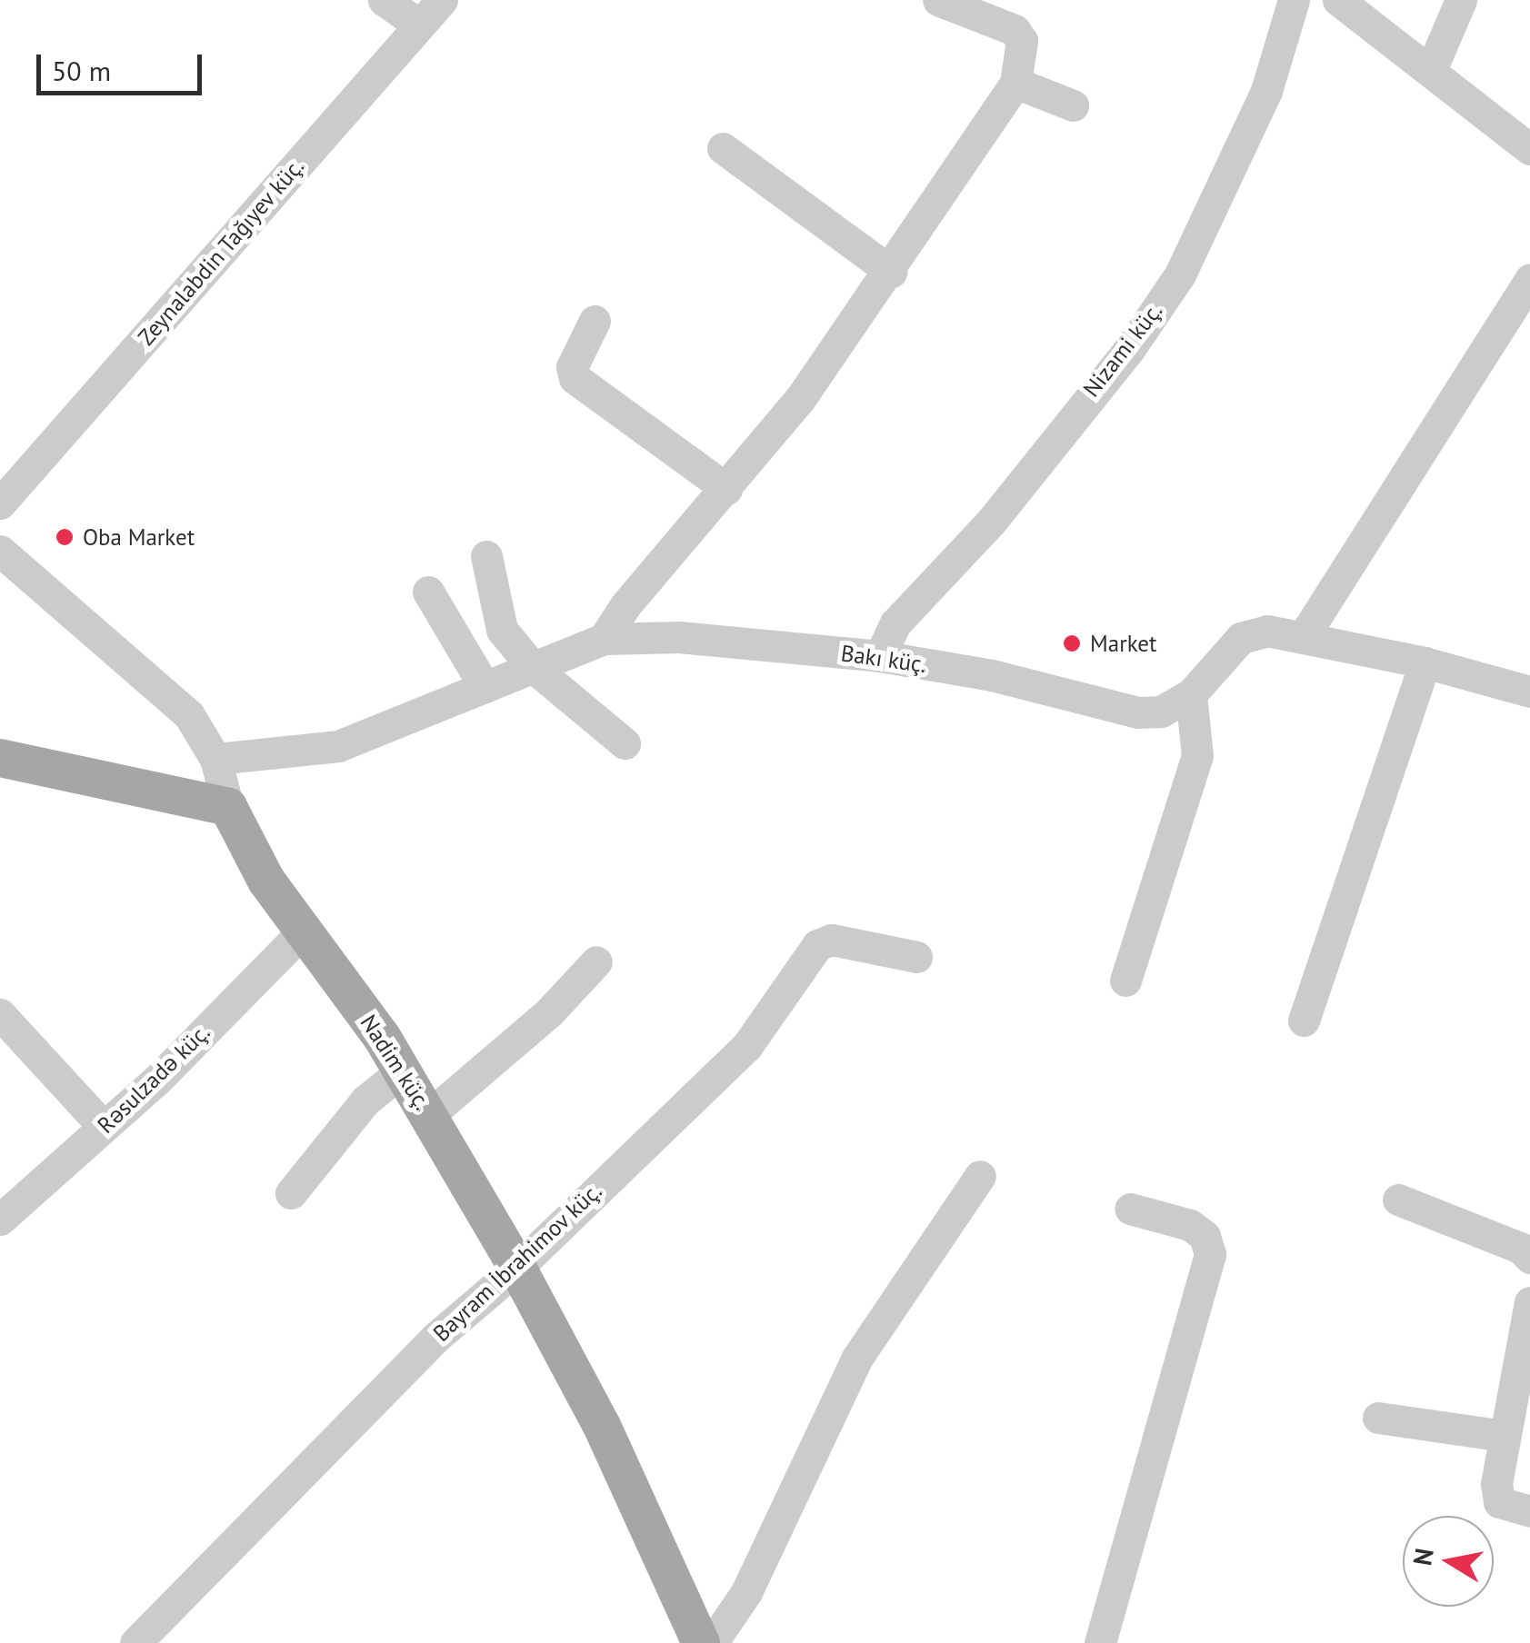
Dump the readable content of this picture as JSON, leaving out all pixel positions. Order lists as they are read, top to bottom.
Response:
{
  "streets": {
    "main road": ["Nadim küç."],
    "street": [
      "Zeynalabdin Tağıyev küç.",
      "Nizami küç.",
      "Bakı küç.",
      "Rəsulzadə küç.",
      "Bayram İbrahimov küç."
    ]
  },
  "crossings": [
    ["Nizami küç.", "Bakı küç."],
    ["Bakı küç.", "Nadim küç."],
    ["Nadim küç.", "Rəsulzadə küç."],
    ["Nadim küç.", "Bayram İbrahimov küç."]
  ],
  "places": ["Oba Market", "Market"],
  "scale_bar": "50 m",
  "north": "left"
}
